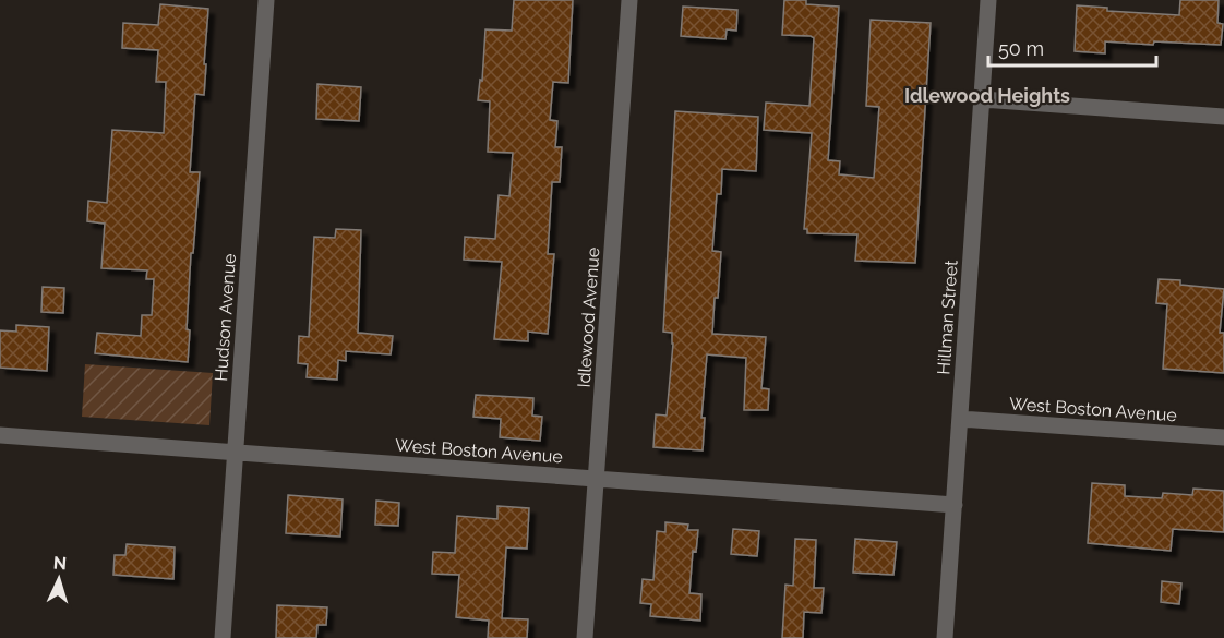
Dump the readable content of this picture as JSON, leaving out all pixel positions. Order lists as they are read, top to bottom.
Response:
{
  "streets": {
    "street": [
      "Hudson Avenue",
      "Idlewood Avenue",
      "Hillman Street",
      "West Boston Avenue"
    ]
  },
  "crossings": [
    ["Hudson Avenue", "West Boston Avenue"],
    ["Idlewood Avenue", "West Boston Avenue"],
    ["Hillman Street", "West Boston Avenue"]
  ],
  "districts": ["Idlewood Heights"],
  "scale_bar": "50 m",
  "north": "top"
}
